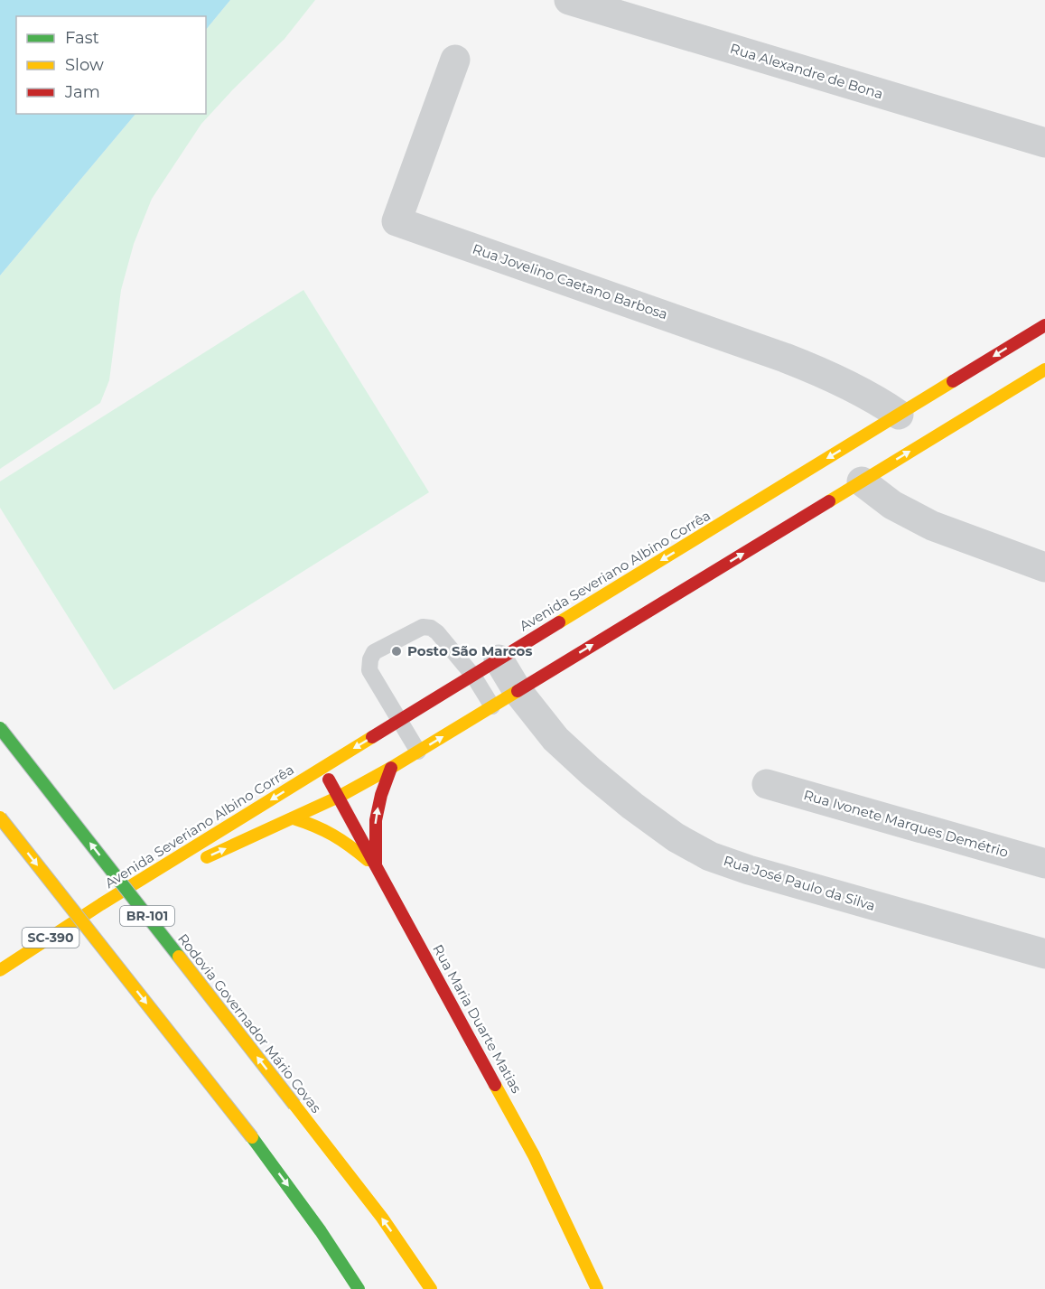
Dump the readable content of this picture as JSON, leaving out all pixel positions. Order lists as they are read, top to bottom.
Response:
{
  "streets": {
    "main road": [
      "Avenida Severiano Albino Corrêa",
      "BR-101",
      "SC-390",
      "Rua Maria Duarte Matias",
      "Rodovia Governador Mário Covas"
    ],
    "street": [
      "Rua Alexandre de Bona",
      "Rua Jovelino Caetano Barbosa",
      "Rua Ivonete Marques Demétrio",
      "Rua José Paulo da Silva"
    ]
  },
  "crossings": [
    ["Rua Jovelino Caetano Barbosa", "Avenida Severiano Albino Corrêa"],
    ["Avenida Severiano Albino Corrêa", "Rua José Paulo da Silva"],
    ["Avenida Severiano Albino Corrêa", "SC-390"],
    ["Avenida Severiano Albino Corrêa", "Rua Maria Duarte Matias"]
  ],
  "places": ["Posto São Marcos"],
  "legend": ["Fast", "Slow", "Jam"]
}
